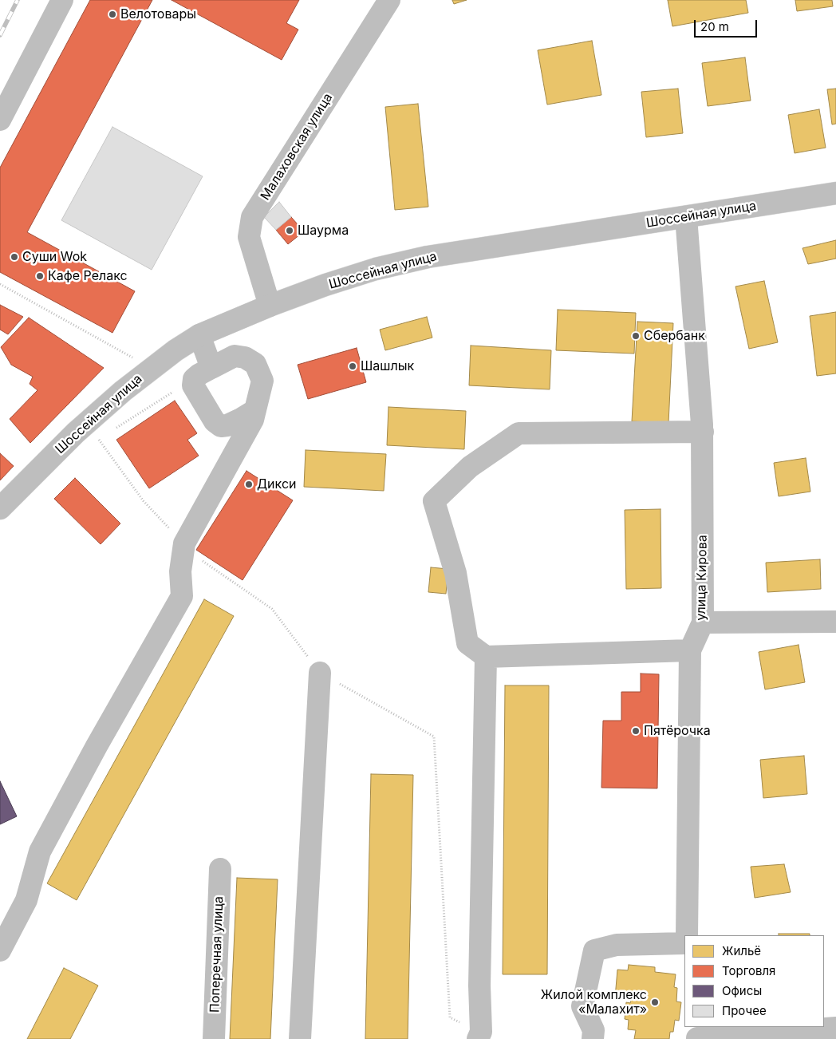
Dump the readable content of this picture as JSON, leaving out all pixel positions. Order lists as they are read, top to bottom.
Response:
{
  "streets": {
    "street": [
      "Малаховская улица",
      "Шоссейная улица",
      "улица Кирова",
      "Поперечная улица"
    ]
  },
  "crossings": [
    ["Малаховская улица", "Шоссейная улица"],
    ["Шоссейная улица", "улица Кирова"]
  ],
  "places": [
    "Велотовары",
    "Шаурма",
    "Суши Wok",
    "Кафе Релакс",
    "Сбербанк",
    "Шашлык",
    "Дикси",
    "Пятёрочка",
    "Жилой комплекс «Малахит»"
  ],
  "legend": [
    "Жильё",
    "Торговля",
    "Офисы",
    "Прочее"
  ],
  "scale_bar": "20 m"
}
